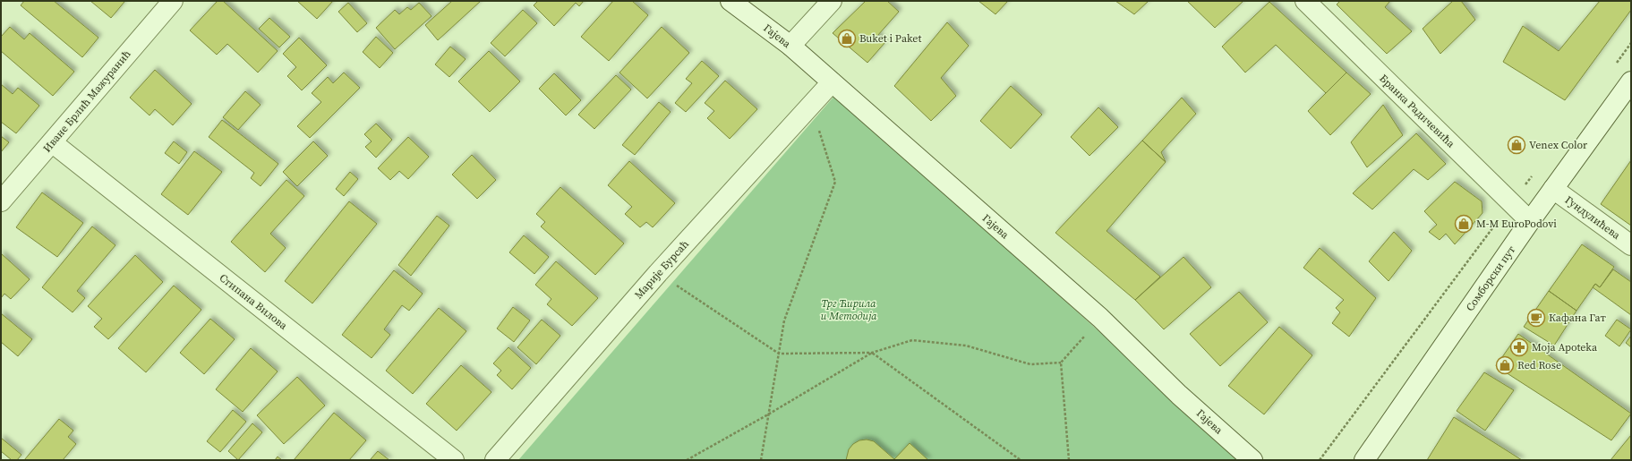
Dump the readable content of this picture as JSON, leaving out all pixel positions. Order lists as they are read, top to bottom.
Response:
{
  "streets": {
    "street": [
      "Гајева",
      "Иване Брлић Мажуранић",
      "Бранка Радичевића",
      "Гундулићева",
      "Марије Бурсаћ",
      "Сомборски пут",
      "Стипана Вилова"
    ]
  },
  "crossings": [
    ["Гајева", "Марије Бурсаћ"],
    ["Иване Брлић Мажуранић", "Стипана Вилова"],
    ["Бранка Радичевића", "Сомборски пут"],
    ["Гундулићева", "Сомборски пут"]
  ],
  "parks": ["Трг Ћирила и Методија"],
  "places": {
    "shop": [
      "Buket i Paket",
      "Venex Color",
      "M-M EuroPodovi",
      "Red Rose"
    ],
    "cafe": ["Кафана Гат"],
    "pharmacy": ["Moja Apoteka"]
  }
}
